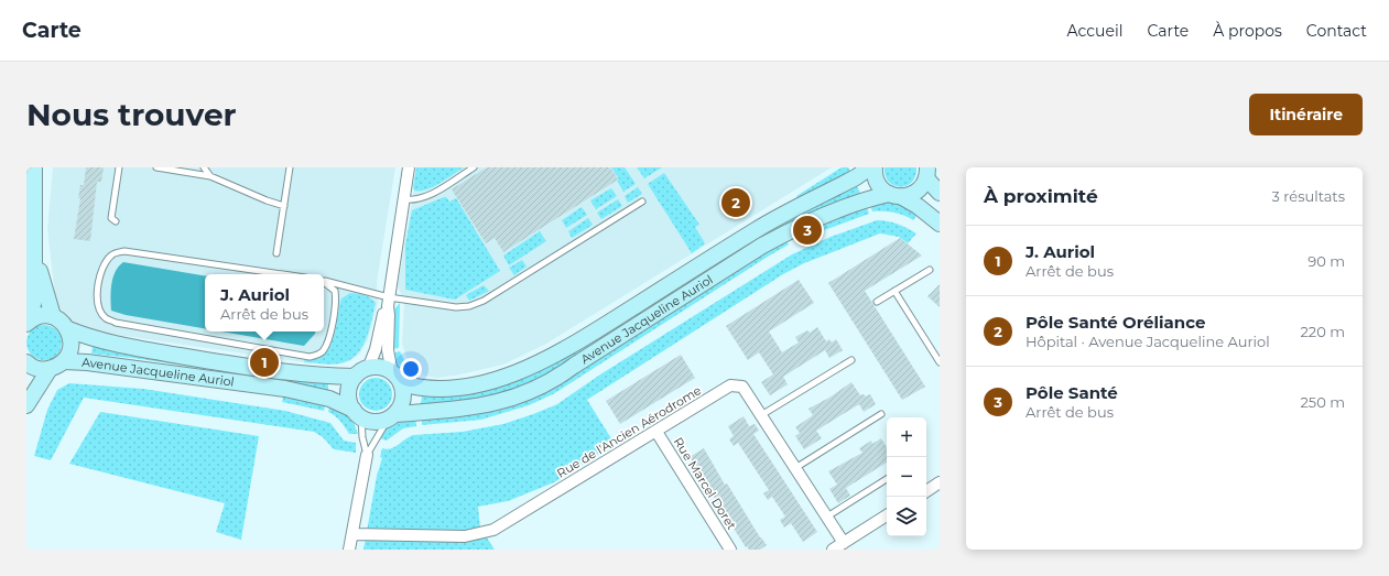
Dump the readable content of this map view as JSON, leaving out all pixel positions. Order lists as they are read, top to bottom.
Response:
{
  "streets": {
    "main road": ["Avenue Jacqueline Auriol"],
    "street": ["Rue de l'Ancien Aérodrome", "Rue Marcel Doret"]
  },
  "crossings": [
    ["Rue de l'Ancien Aérodrome", "Rue Marcel Doret"]
  ],
  "page": {
    "header": "Carte",
    "nav": [
      "Accueil",
      "Carte",
      "À propos",
      "Contact"
    ],
    "buttons": "Itinéraire",
    "title": "Nous trouver",
    "heading": ["À proximité", "3 résultats"],
    "pins": ["2", "3", "1"],
    "list": [
      {
        "mark": "1",
        "name": "J. Auriol",
        "note": "Arrêt de bus",
        "value": "90 m"
      },
      {
        "mark": "2",
        "name": "Pôle Santé Oréliance",
        "note": "Hôpital · Avenue Jacqueline Auriol",
        "value": "220 m"
      },
      {
        "mark": "3",
        "name": "Pôle Santé",
        "note": "Arrêt de bus",
        "value": "250 m"
      }
    ],
    "popup": ["J. Auriol", "Arrêt de bus"],
    "map_buttons": ["+", "−"]
  }
}
